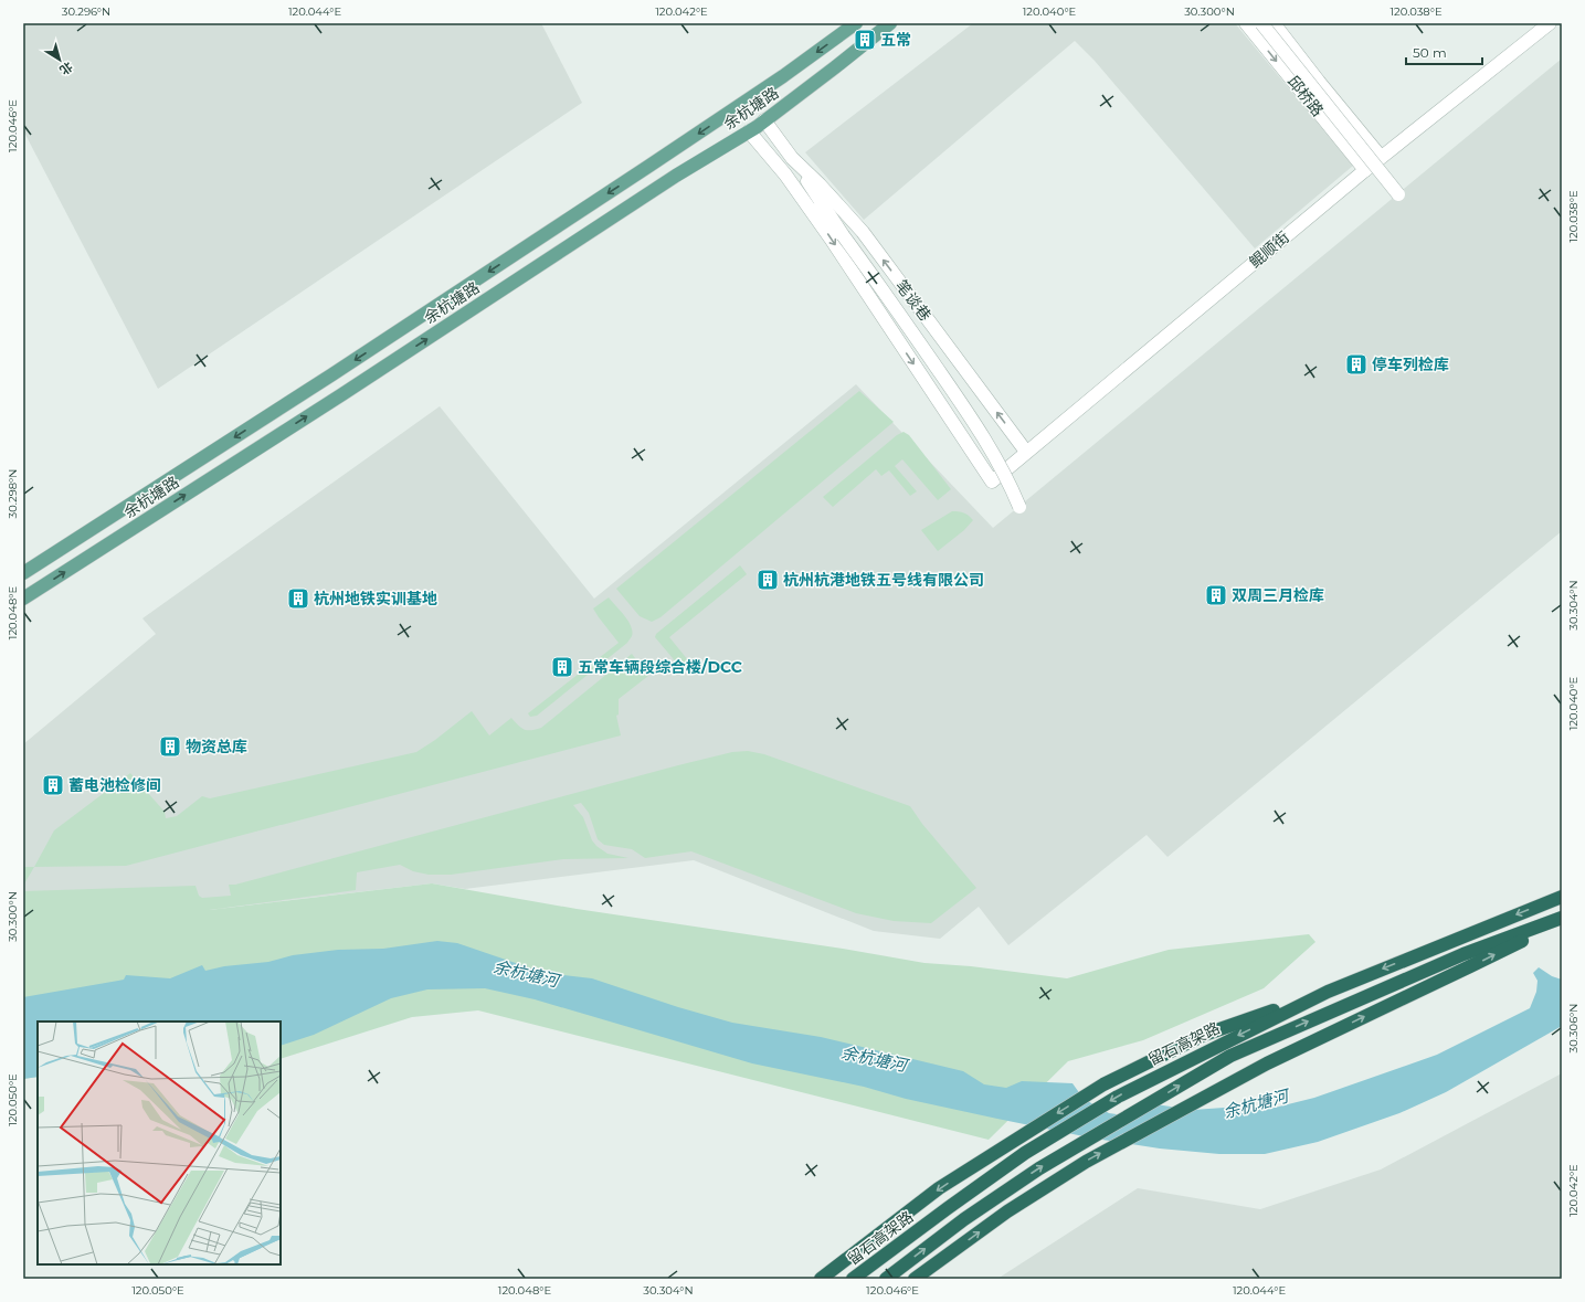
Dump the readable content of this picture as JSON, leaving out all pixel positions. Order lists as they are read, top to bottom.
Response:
{
  "streets": {
    "highway": ["留石高架路"],
    "main road": ["余杭塘路"],
    "street": ["邱桥路", "鲲顺街", "笔谈巷"]
  },
  "crossings": [
    ["邱桥路", "鲲顺街"],
    ["余杭塘路", "笔谈巷"],
    ["鲲顺街", "笔谈巷"]
  ],
  "water": ["余杭塘河"],
  "places": {
    "building": [
      "五常",
      "停车列检库",
      "杭州杭港地铁五号线有限公司",
      "双周三月检库",
      "杭州地铁实训基地",
      "五常车辆段综合楼/DCC",
      "物资总库",
      "蓄电池检修间"
    ]
  },
  "scale_bar": "50 m",
  "north": "bottom right",
  "coordinates": [
    "30.296°N",
    "120.044°E",
    "120.042°E",
    "120.040°E",
    "30.300°N",
    "120.038°E",
    "120.046°E",
    "30.298°N",
    "30.304°N",
    "120.048°E",
    "30.306°N",
    "120.050°E"
  ]
}
